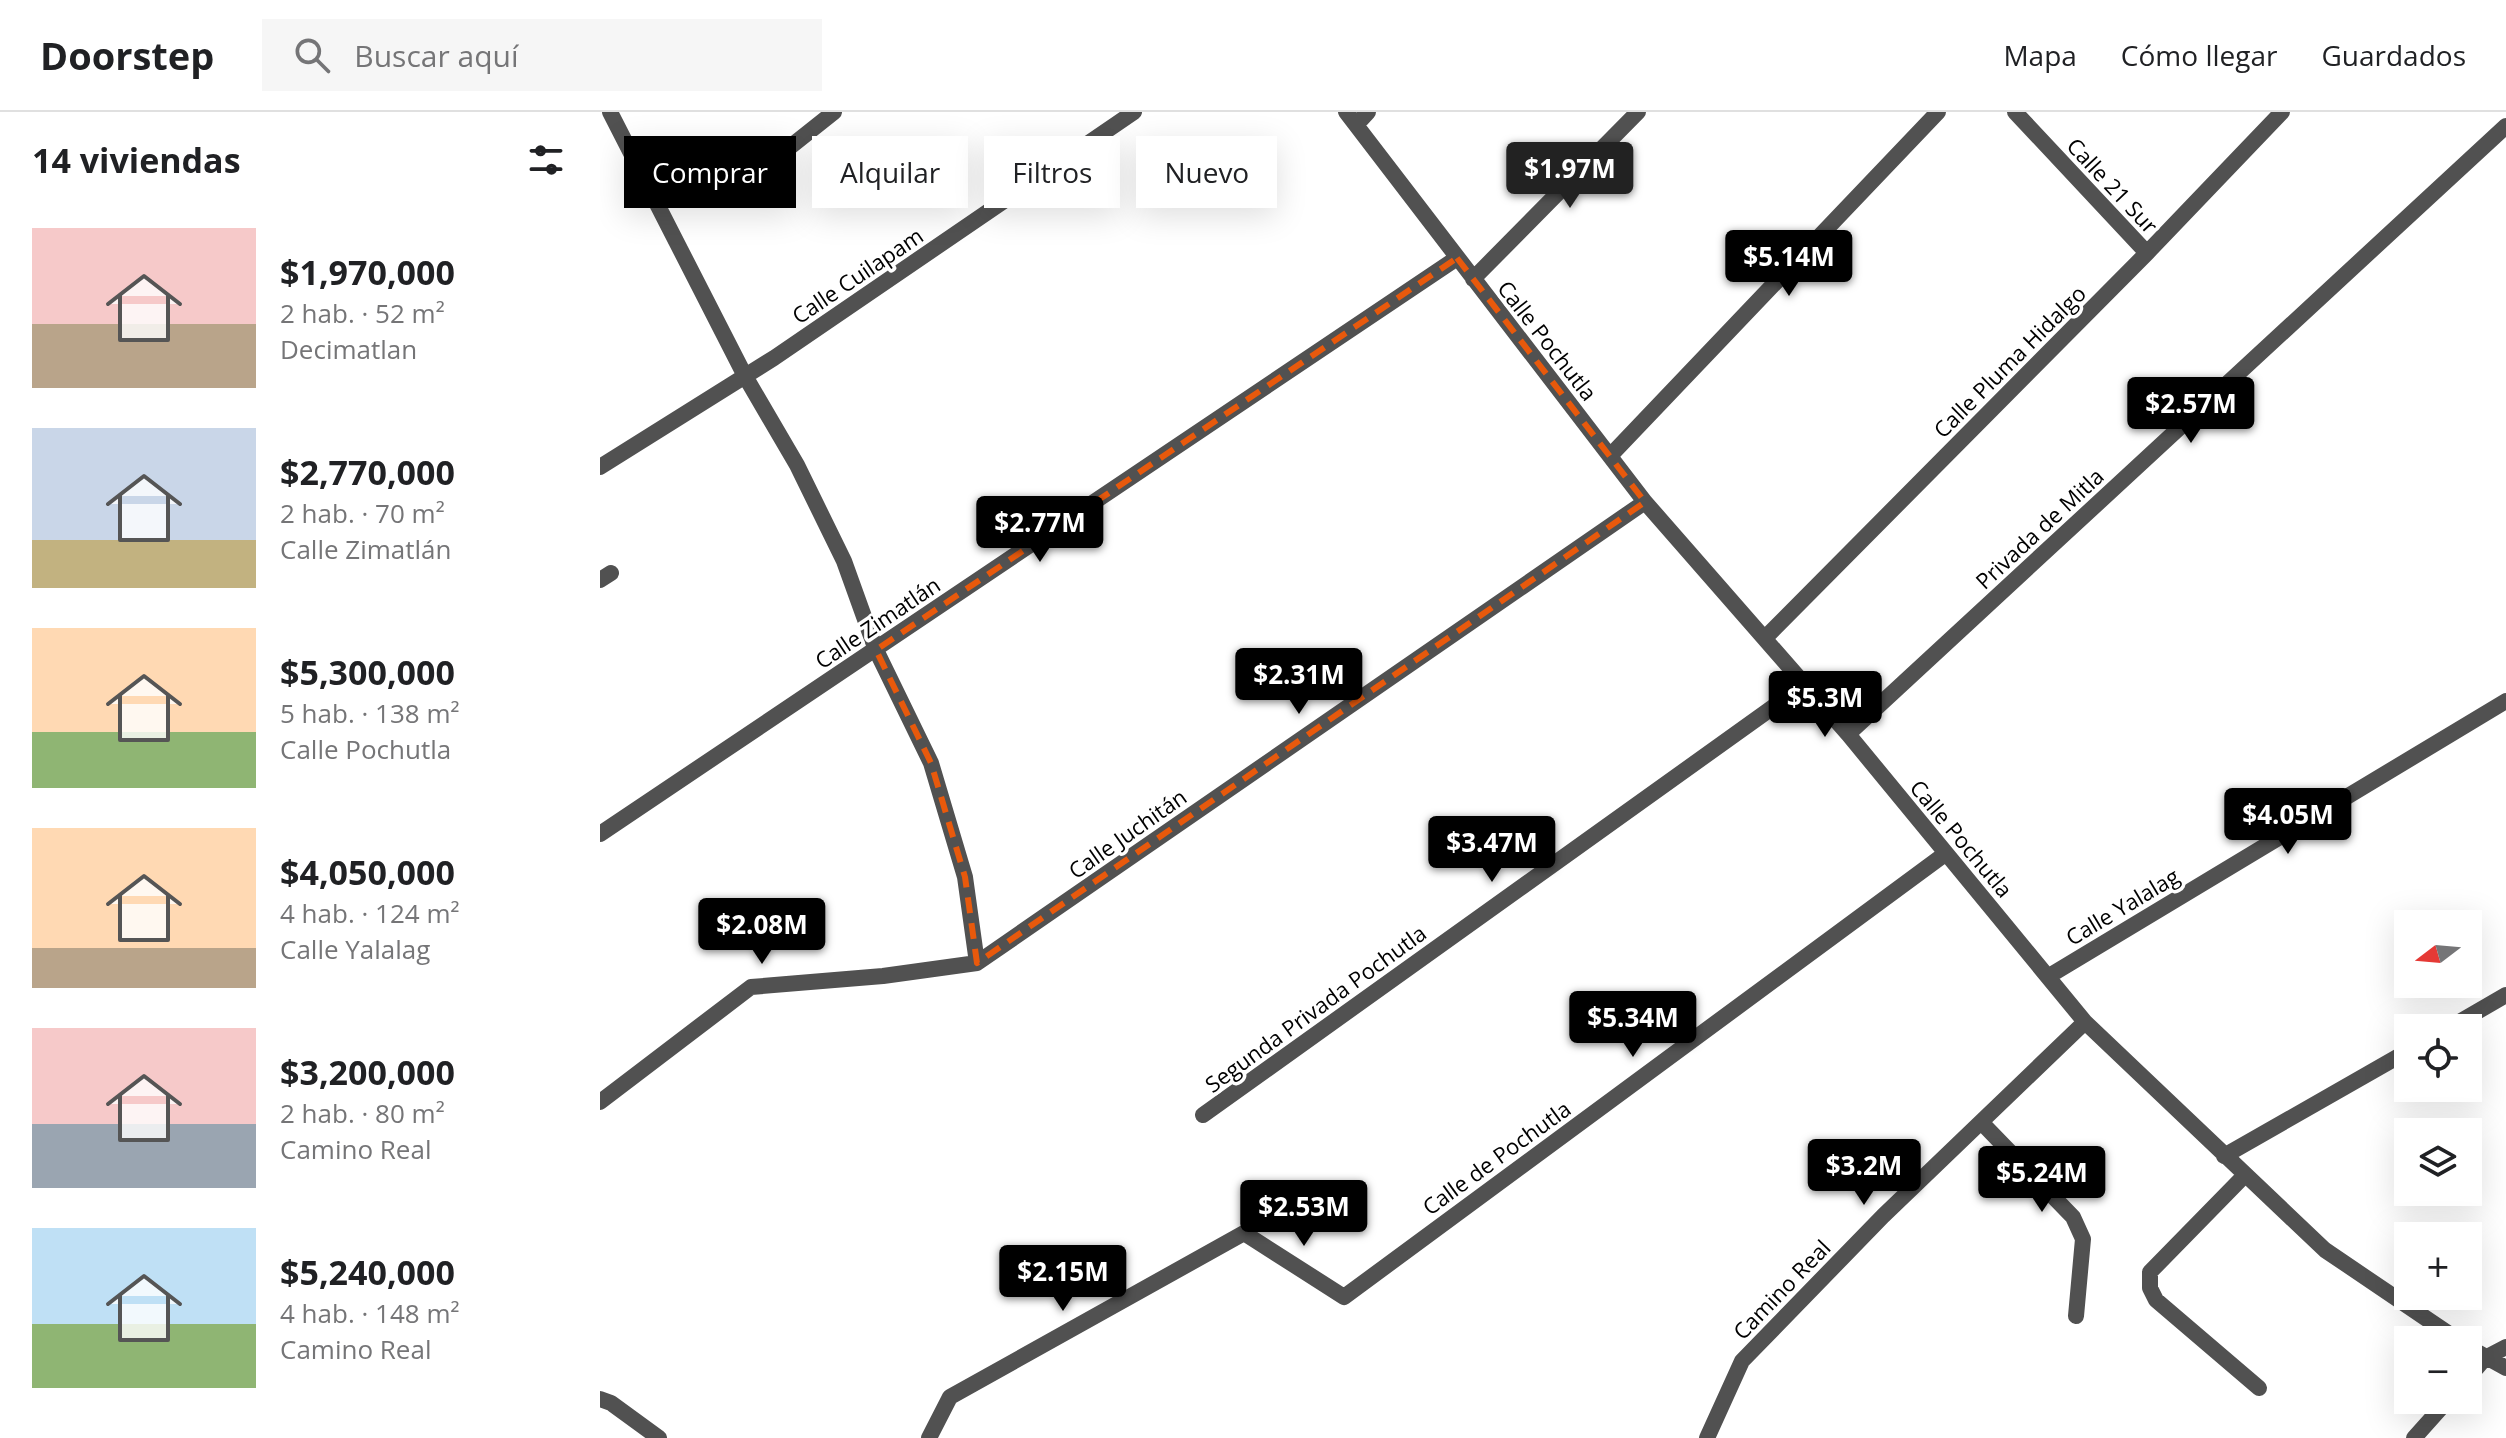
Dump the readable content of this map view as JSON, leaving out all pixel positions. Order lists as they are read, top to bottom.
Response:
{
  "streets": {
    "street": [
      "Calle 21 Sur",
      "Calle Cuilapam",
      "Calle Pochutla",
      "Calle Pluma Hidalgo",
      "Privada de Mitla",
      "Calle Zimatlán",
      "Calle Juchitán",
      "Calle Yalalag",
      "Segunda Privada Pochutla",
      "Calle de Pochutla",
      "Camino Real"
    ]
  },
  "crossings": [
    ["Calle 21 Sur", "Calle Pluma Hidalgo"],
    ["Calle Pochutla", "Calle Pluma Hidalgo"],
    ["Calle Pochutla", "Privada de Mitla"],
    ["Calle Pochutla", "Calle Zimatlán"],
    ["Calle Pochutla", "Calle Juchitán"],
    ["Calle Pochutla", "Calle Yalalag"],
    ["Calle Pochutla", "Segunda Privada Pochutla"],
    ["Calle Pochutla", "Calle de Pochutla"],
    ["Calle Pochutla", "Camino Real"]
  ],
  "north": "left",
  "page": {
    "header": "Doorstep",
    "search": "Buscar aquí",
    "nav": ["Mapa", "Cómo llegar", "Guardados"],
    "heading": "14 viviendas",
    "chip": [
      "Comprar",
      "Alquilar",
      "Filtros",
      "Nuevo"
    ],
    "price": [
      "$1.97M",
      "$5.14M",
      "$2.57M",
      "$2.77M",
      "$2.31M",
      "$5.3M",
      "$4.05M",
      "$3.47M",
      "$2.08M",
      "$5.34M",
      "$3.2M",
      "$5.24M",
      "$2.53M",
      "$2.15M"
    ],
    "list": [
      {
        "name": "$1,970,000",
        "note": "2 hab. · 52 m² · Decimatlan"
      },
      {
        "name": "$2,770,000",
        "note": "2 hab. · 70 m² · Calle Zimatlán"
      },
      {
        "name": "$5,300,000",
        "note": "5 hab. · 138 m² · Calle Pochutla"
      },
      {
        "name": "$4,050,000",
        "note": "4 hab. · 124 m² · Calle Yalalag"
      },
      {
        "name": "$3,200,000",
        "note": "2 hab. · 80 m² · Camino Real"
      },
      {
        "name": "$5,240,000",
        "note": "4 hab. · 148 m² · Camino Real"
      }
    ],
    "map_buttons": ["+", "−"]
  }
}
